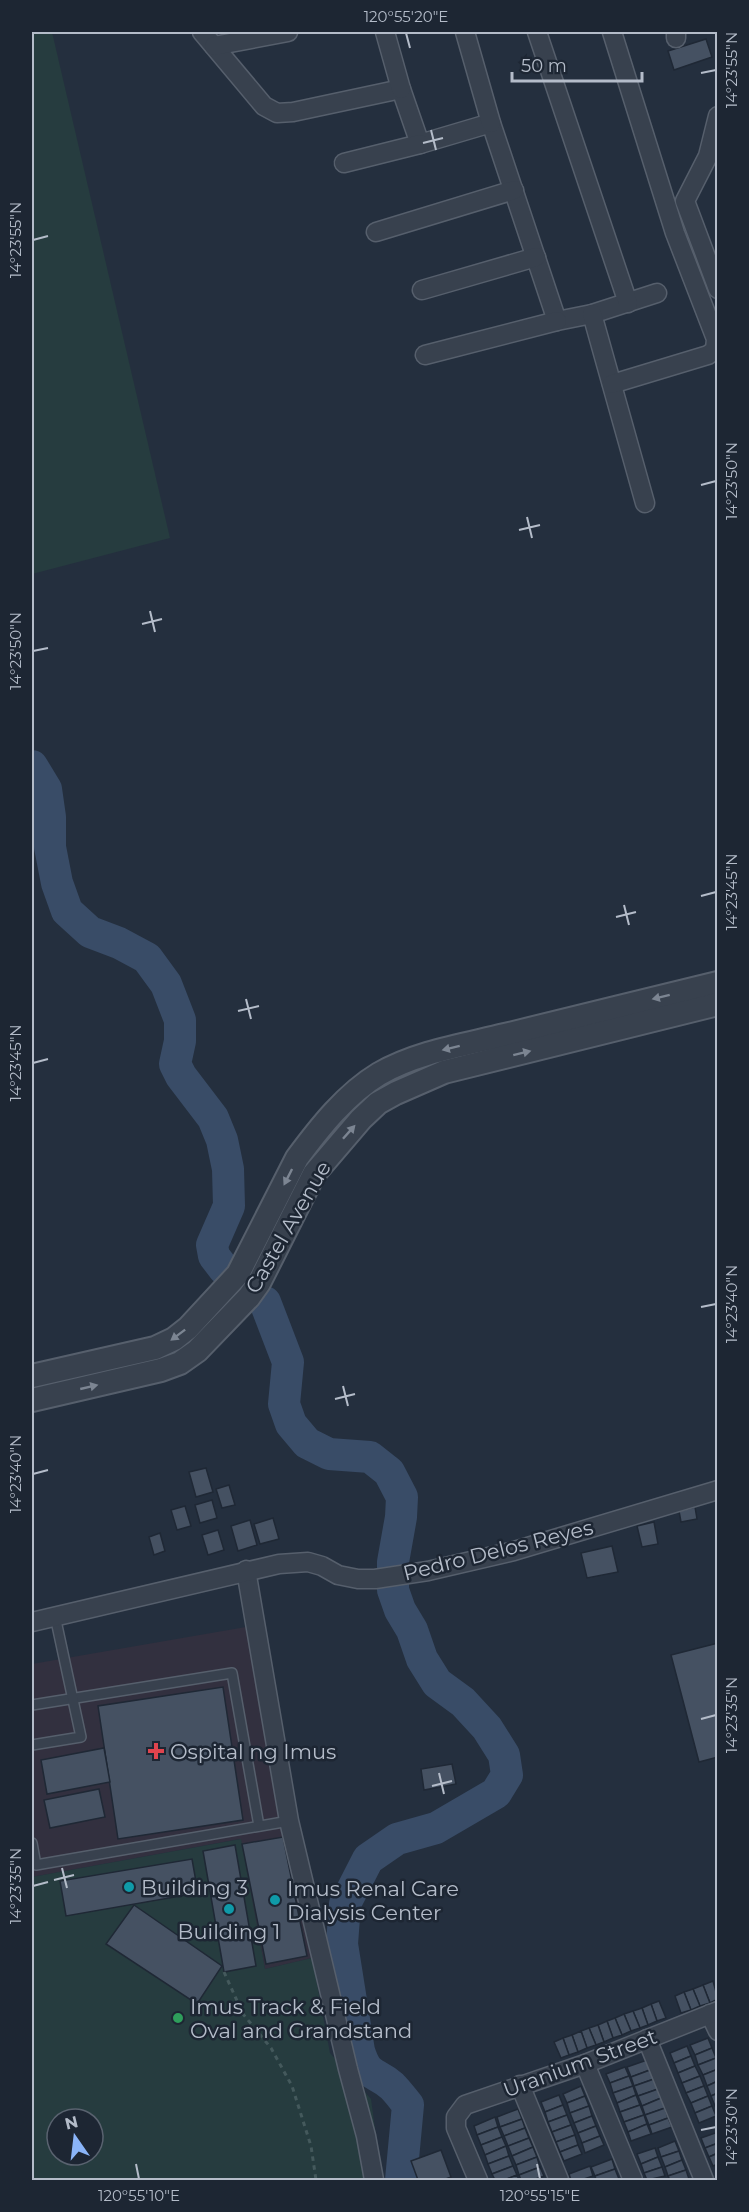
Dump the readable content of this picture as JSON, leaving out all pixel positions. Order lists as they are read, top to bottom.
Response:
{
  "streets": {
    "street": ["Castel Avenue", "Pedro Delos Reyes", "Uranium Street"]
  },
  "places": {
    "health": ["Ospital ng Imus"],
    "other": [
      "Building 3",
      "Imus Renal Care Dialysis Center",
      "Building 1",
      "Imus Track & Field Oval and Grandstand"
    ]
  },
  "scale_bar": "50 m",
  "north": "top",
  "coordinates": [
    "120°55'20\"E",
    "14°23'55\"N",
    "14°23'50\"N",
    "14°23'45\"N",
    "14°23'40\"N",
    "14°23'35\"N",
    "14°23'30\"N",
    "120°55'10\"E",
    "120°55'15\"E"
  ]
}
